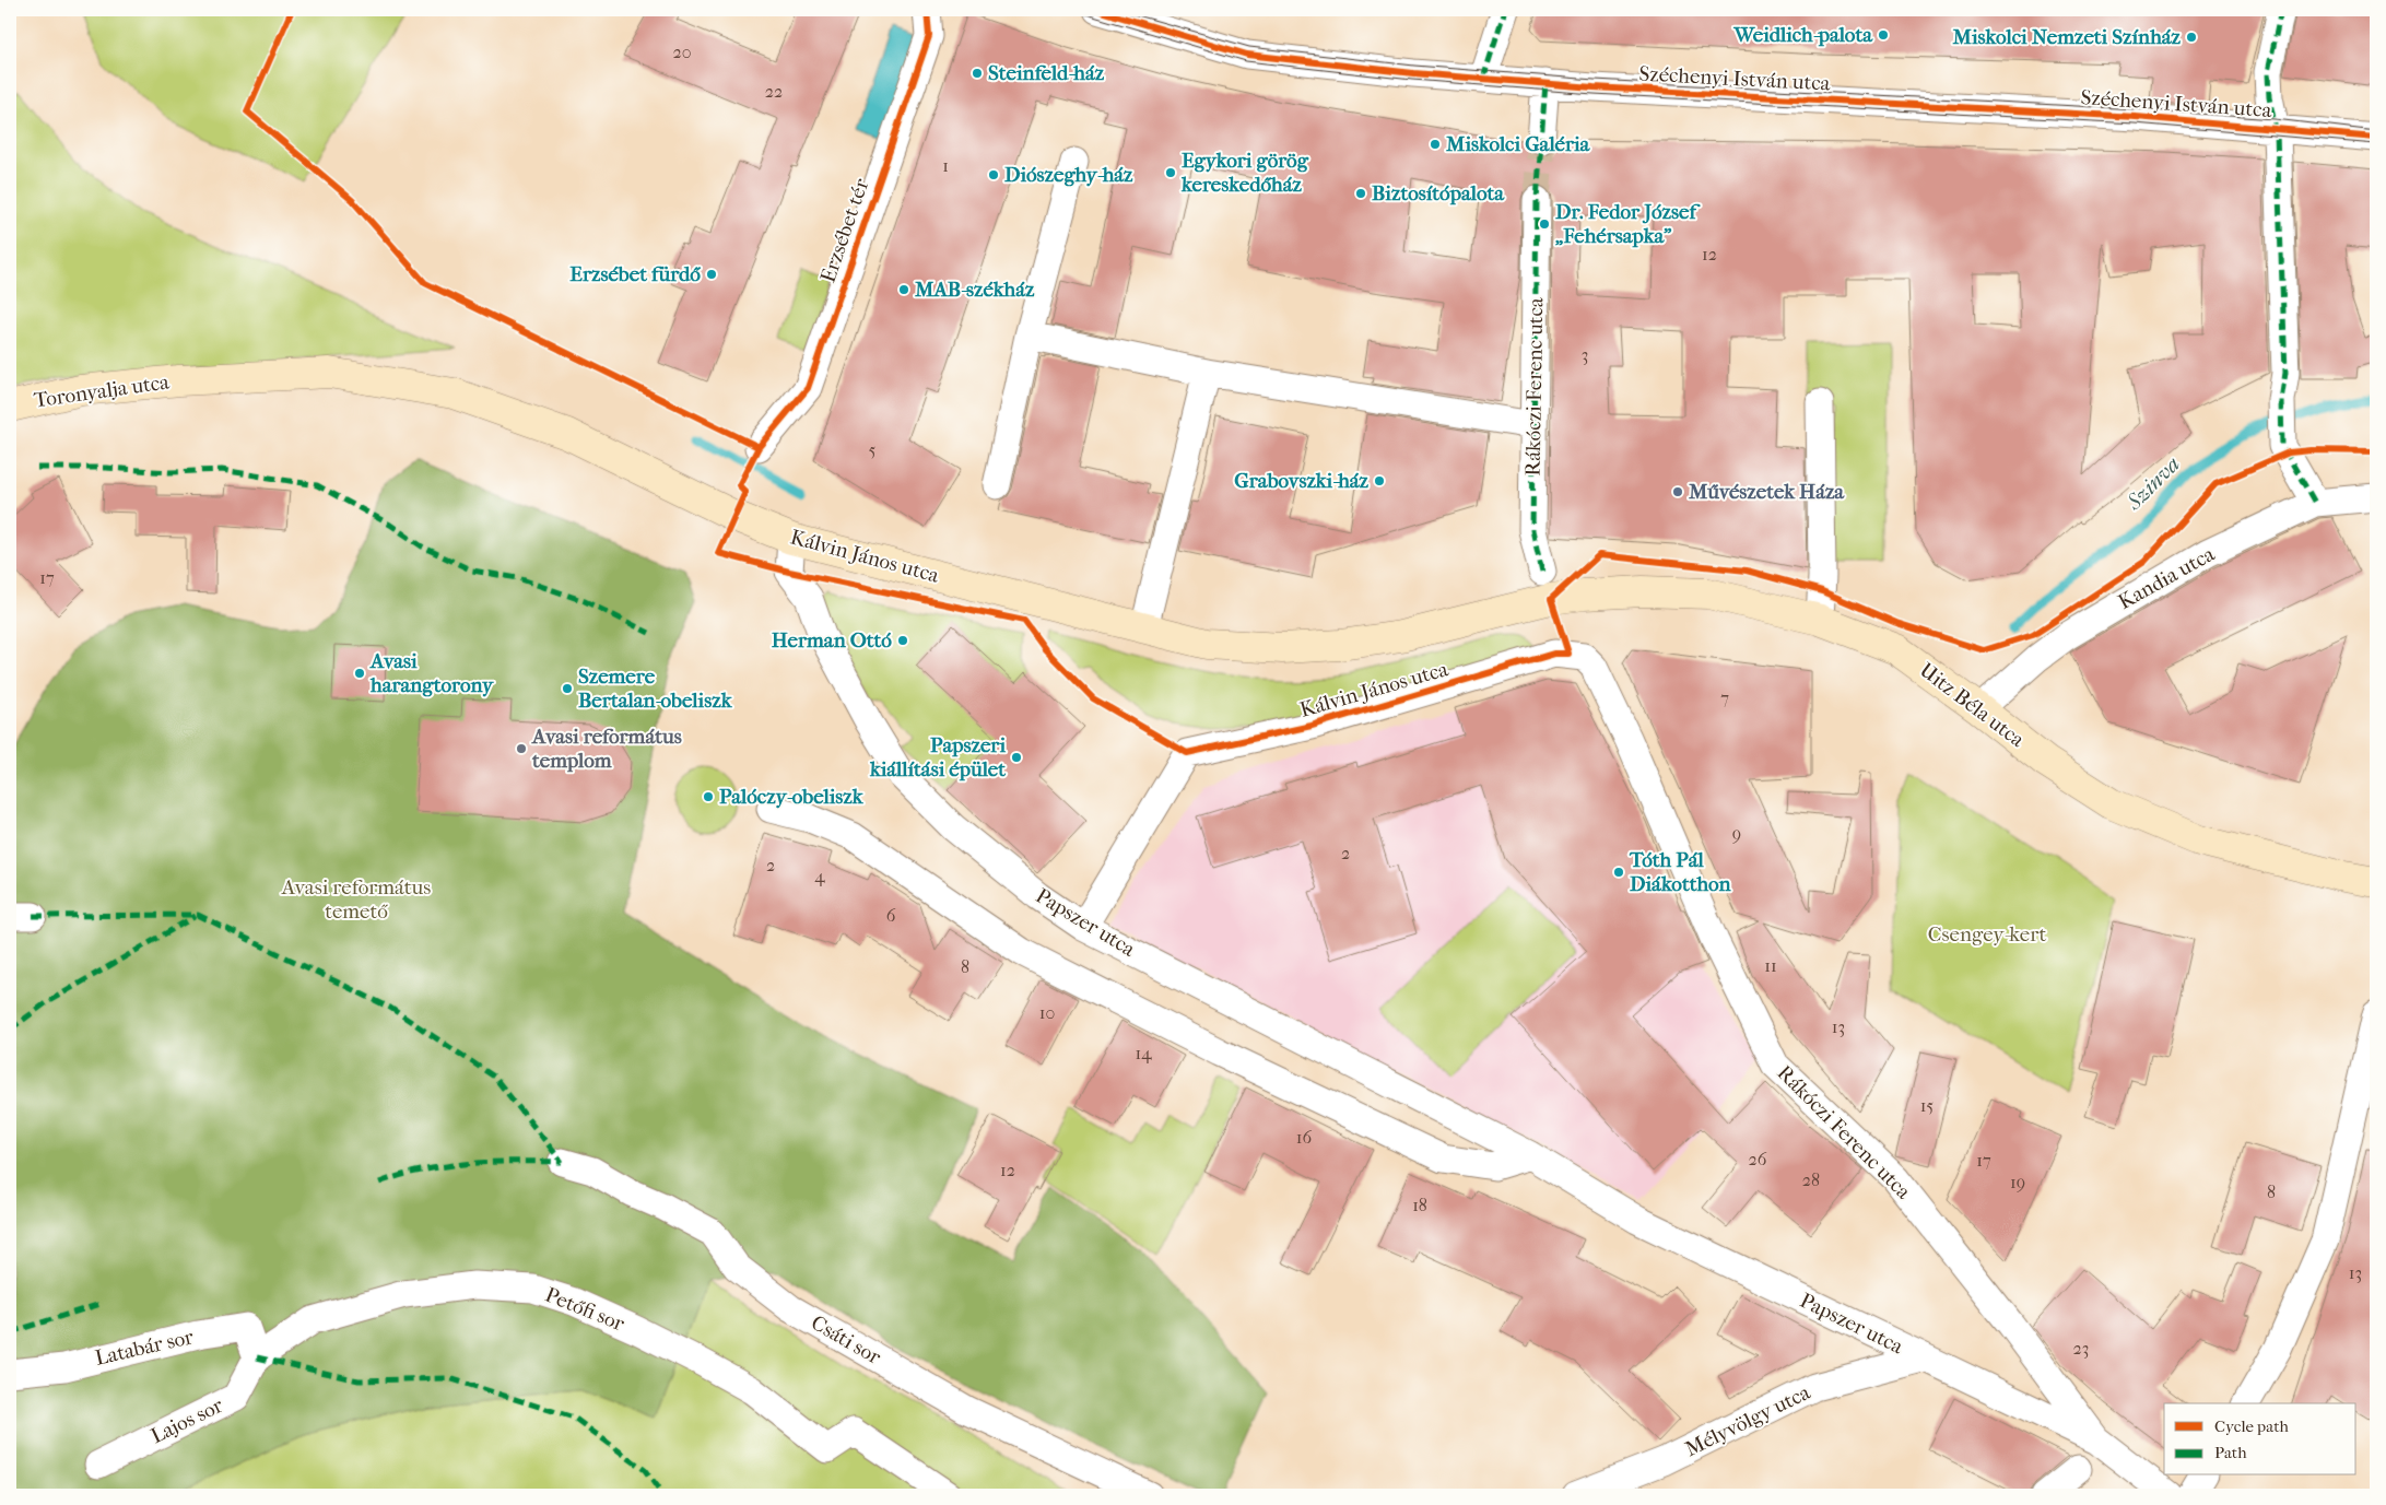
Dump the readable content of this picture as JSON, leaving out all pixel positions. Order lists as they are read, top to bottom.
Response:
{
  "streets": {
    "street": [
      "Széchenyi István utca",
      "Erzsébet tér",
      "Rákóczi Ferenc utca",
      "Toronyalja utca",
      "Kálvin János utca",
      "Kandia utca",
      "Uitz Béla utca",
      "Papszer utca",
      "Petőfi sor",
      "Csáti sor",
      "Latabár sor",
      "Lajos sor",
      "Mélyvölgy utca"
    ]
  },
  "crossings": [
    ["Rákóczi Ferenc utca", "Kálvin János utca"],
    ["Rákóczi Ferenc utca", "Papszer utca"],
    ["Toronyalja utca", "Kálvin János utca"],
    ["Kálvin János utca", "Uitz Béla utca"],
    ["Kálvin János utca", "Papszer utca"],
    ["Kandia utca", "Uitz Béla utca"],
    ["Papszer utca", "Mélyvölgy utca"],
    ["Petőfi sor", "Latabár sor"],
    ["Petőfi sor", "Lajos sor"],
    ["Latabár sor", "Lajos sor"]
  ],
  "water": ["Szinva"],
  "parks": ["Avasi református temető", "Csengey-kert"],
  "places": [
    "Weidlich-palota",
    "Miskolci Nemzeti Színház",
    "Steinfeld-ház",
    "Miskolci Galéria",
    "Egykori görög kereskedőház",
    "Diószeghy-ház",
    "Biztosítópalota",
    "Dr. Fedor József „Fehérsapka”",
    "Erzsébet fürdő",
    "MAB-székház",
    "Grabovszki-ház",
    "Művészetek Háza",
    "Herman Ottó",
    "Avasi harangtorony",
    "Szemere Bertalan-obeliszk",
    "Avasi református templom",
    "Papszeri kiállítási épület",
    "Palóczy-obeliszk",
    "Tóth Pál Diákotthon"
  ],
  "house_numbers": [
    "20",
    "22",
    "1",
    "12",
    "3",
    "5",
    "17",
    "7",
    "9",
    "2",
    "2",
    "4",
    "6",
    "11",
    "8",
    "10",
    "13",
    "14",
    "15",
    "16",
    "26",
    "17",
    "12",
    "28",
    "19",
    "8",
    "18",
    "13",
    "23"
  ],
  "legend": ["Cycle path", "Path"]
}
